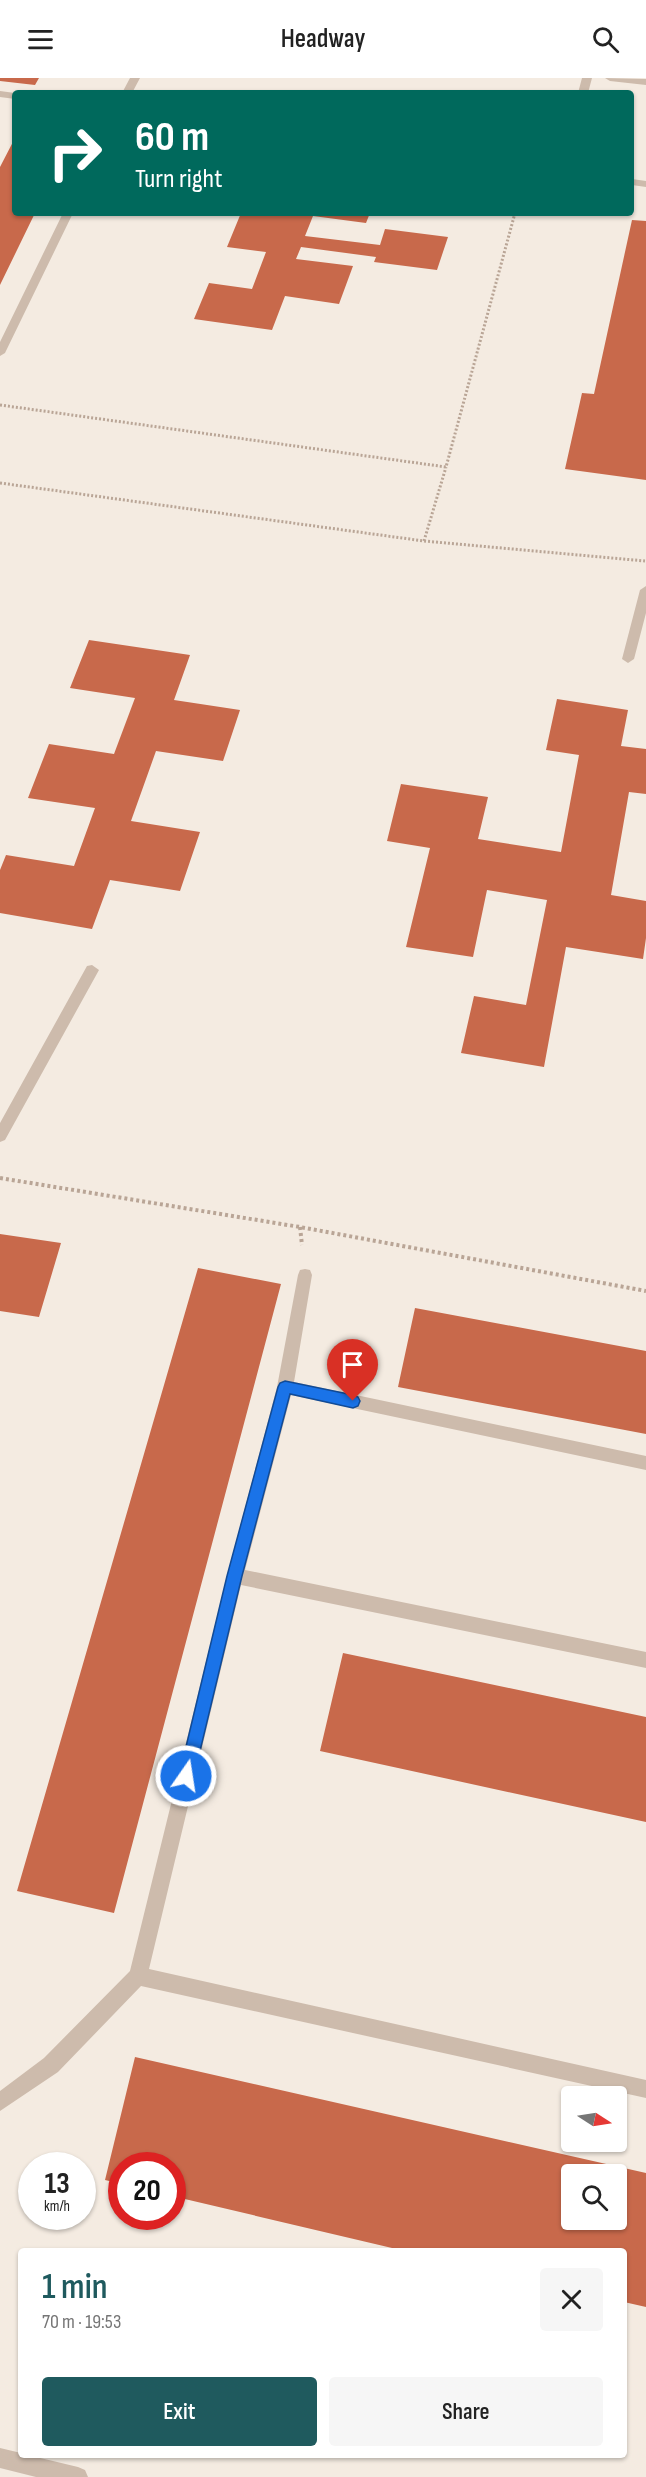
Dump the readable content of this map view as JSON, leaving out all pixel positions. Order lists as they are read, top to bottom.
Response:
{
  "north": "right",
  "page": {
    "header": "Headway",
    "turn": ["60 m", "Turn right"],
    "speed": "13 km/h",
    "limit": "20",
    "heading": ["1 min", "70 m · 19:53"],
    "buttons": ["Exit", "Share"]
  }
}
